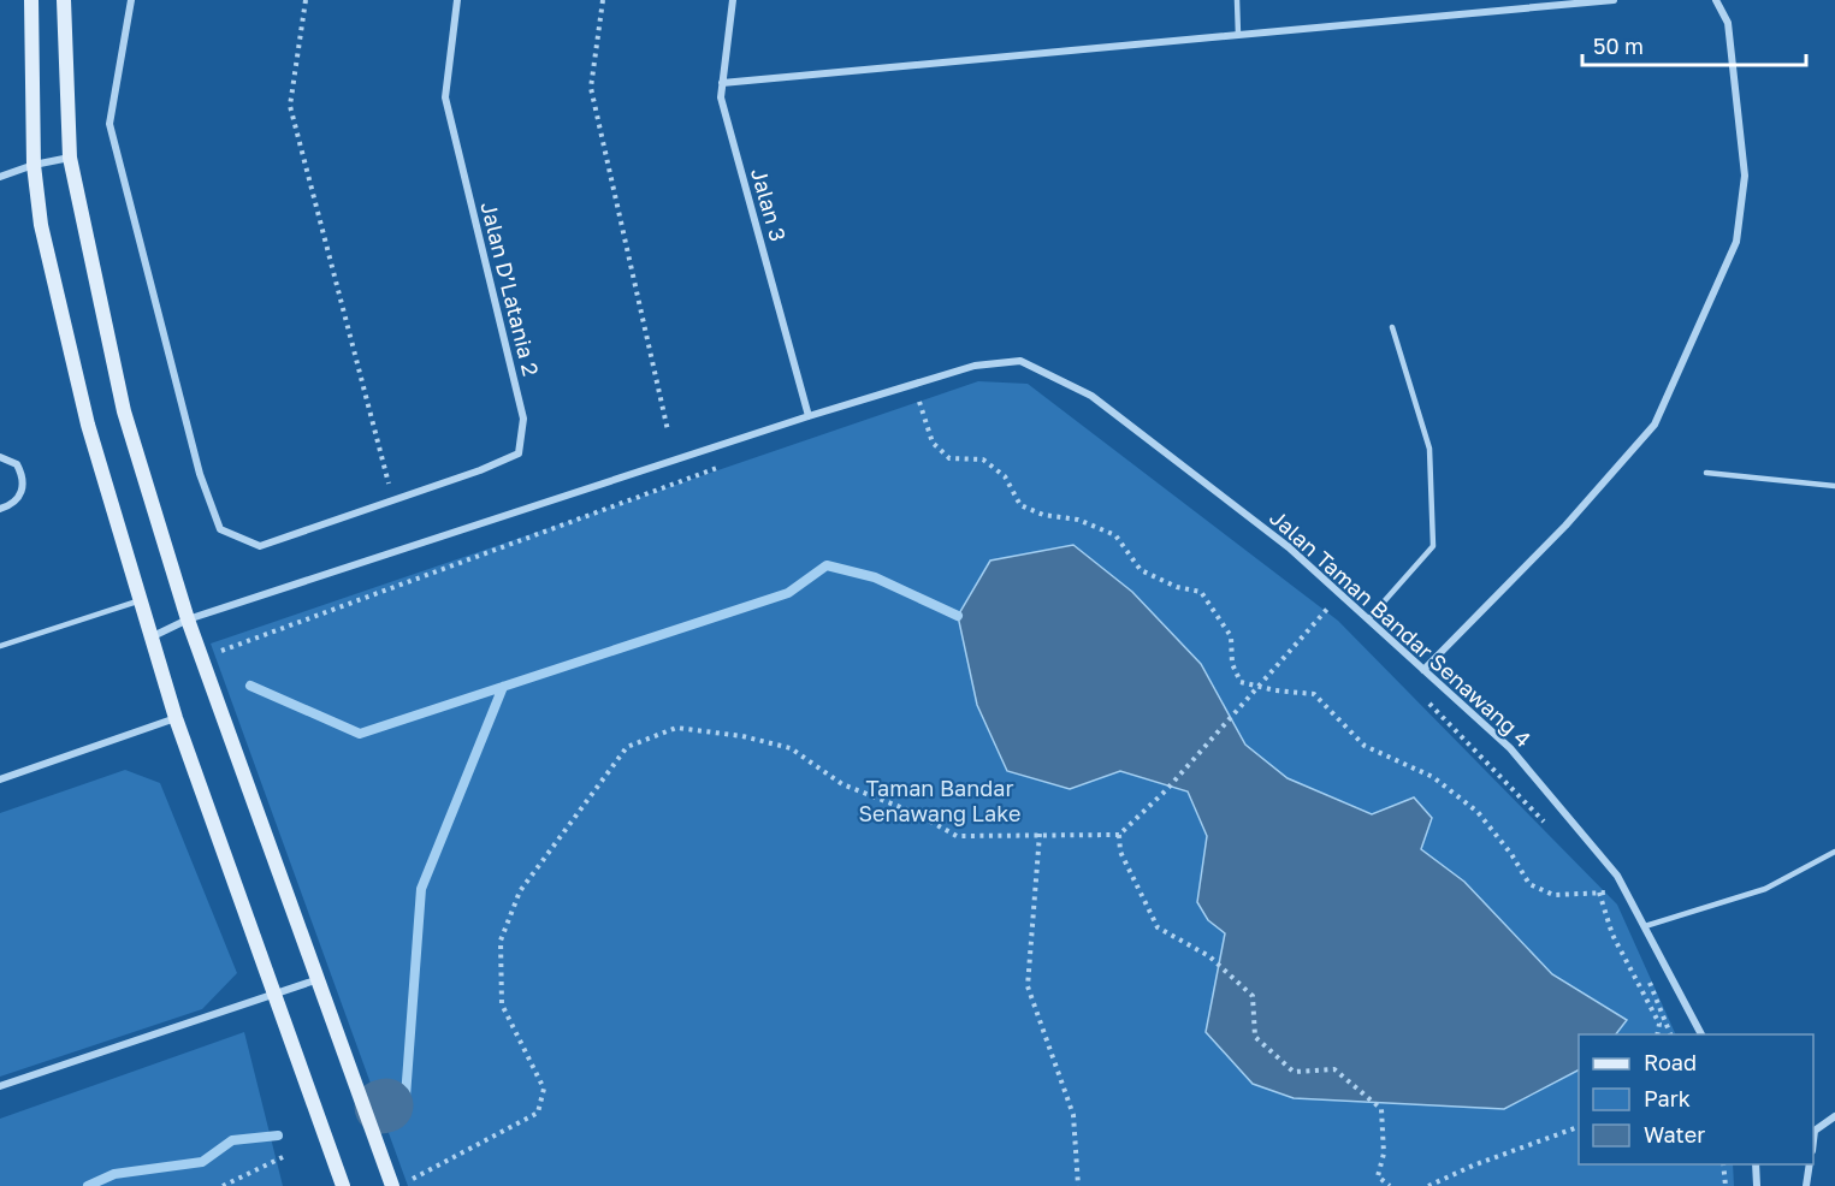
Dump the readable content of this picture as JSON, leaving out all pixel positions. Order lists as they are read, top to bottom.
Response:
{
  "streets": {
    "street": ["Jalan 3", "Jalan D’Latania 2", "Jalan Taman Bandar Senawang 4"]
  },
  "crossings": [
    ["Jalan 3", "Jalan Taman Bandar Senawang 4"]
  ],
  "parks": ["Taman Bandar Senawang Lake"],
  "legend": ["Road", "Park", "Water"],
  "scale_bar": "50 m"
}
